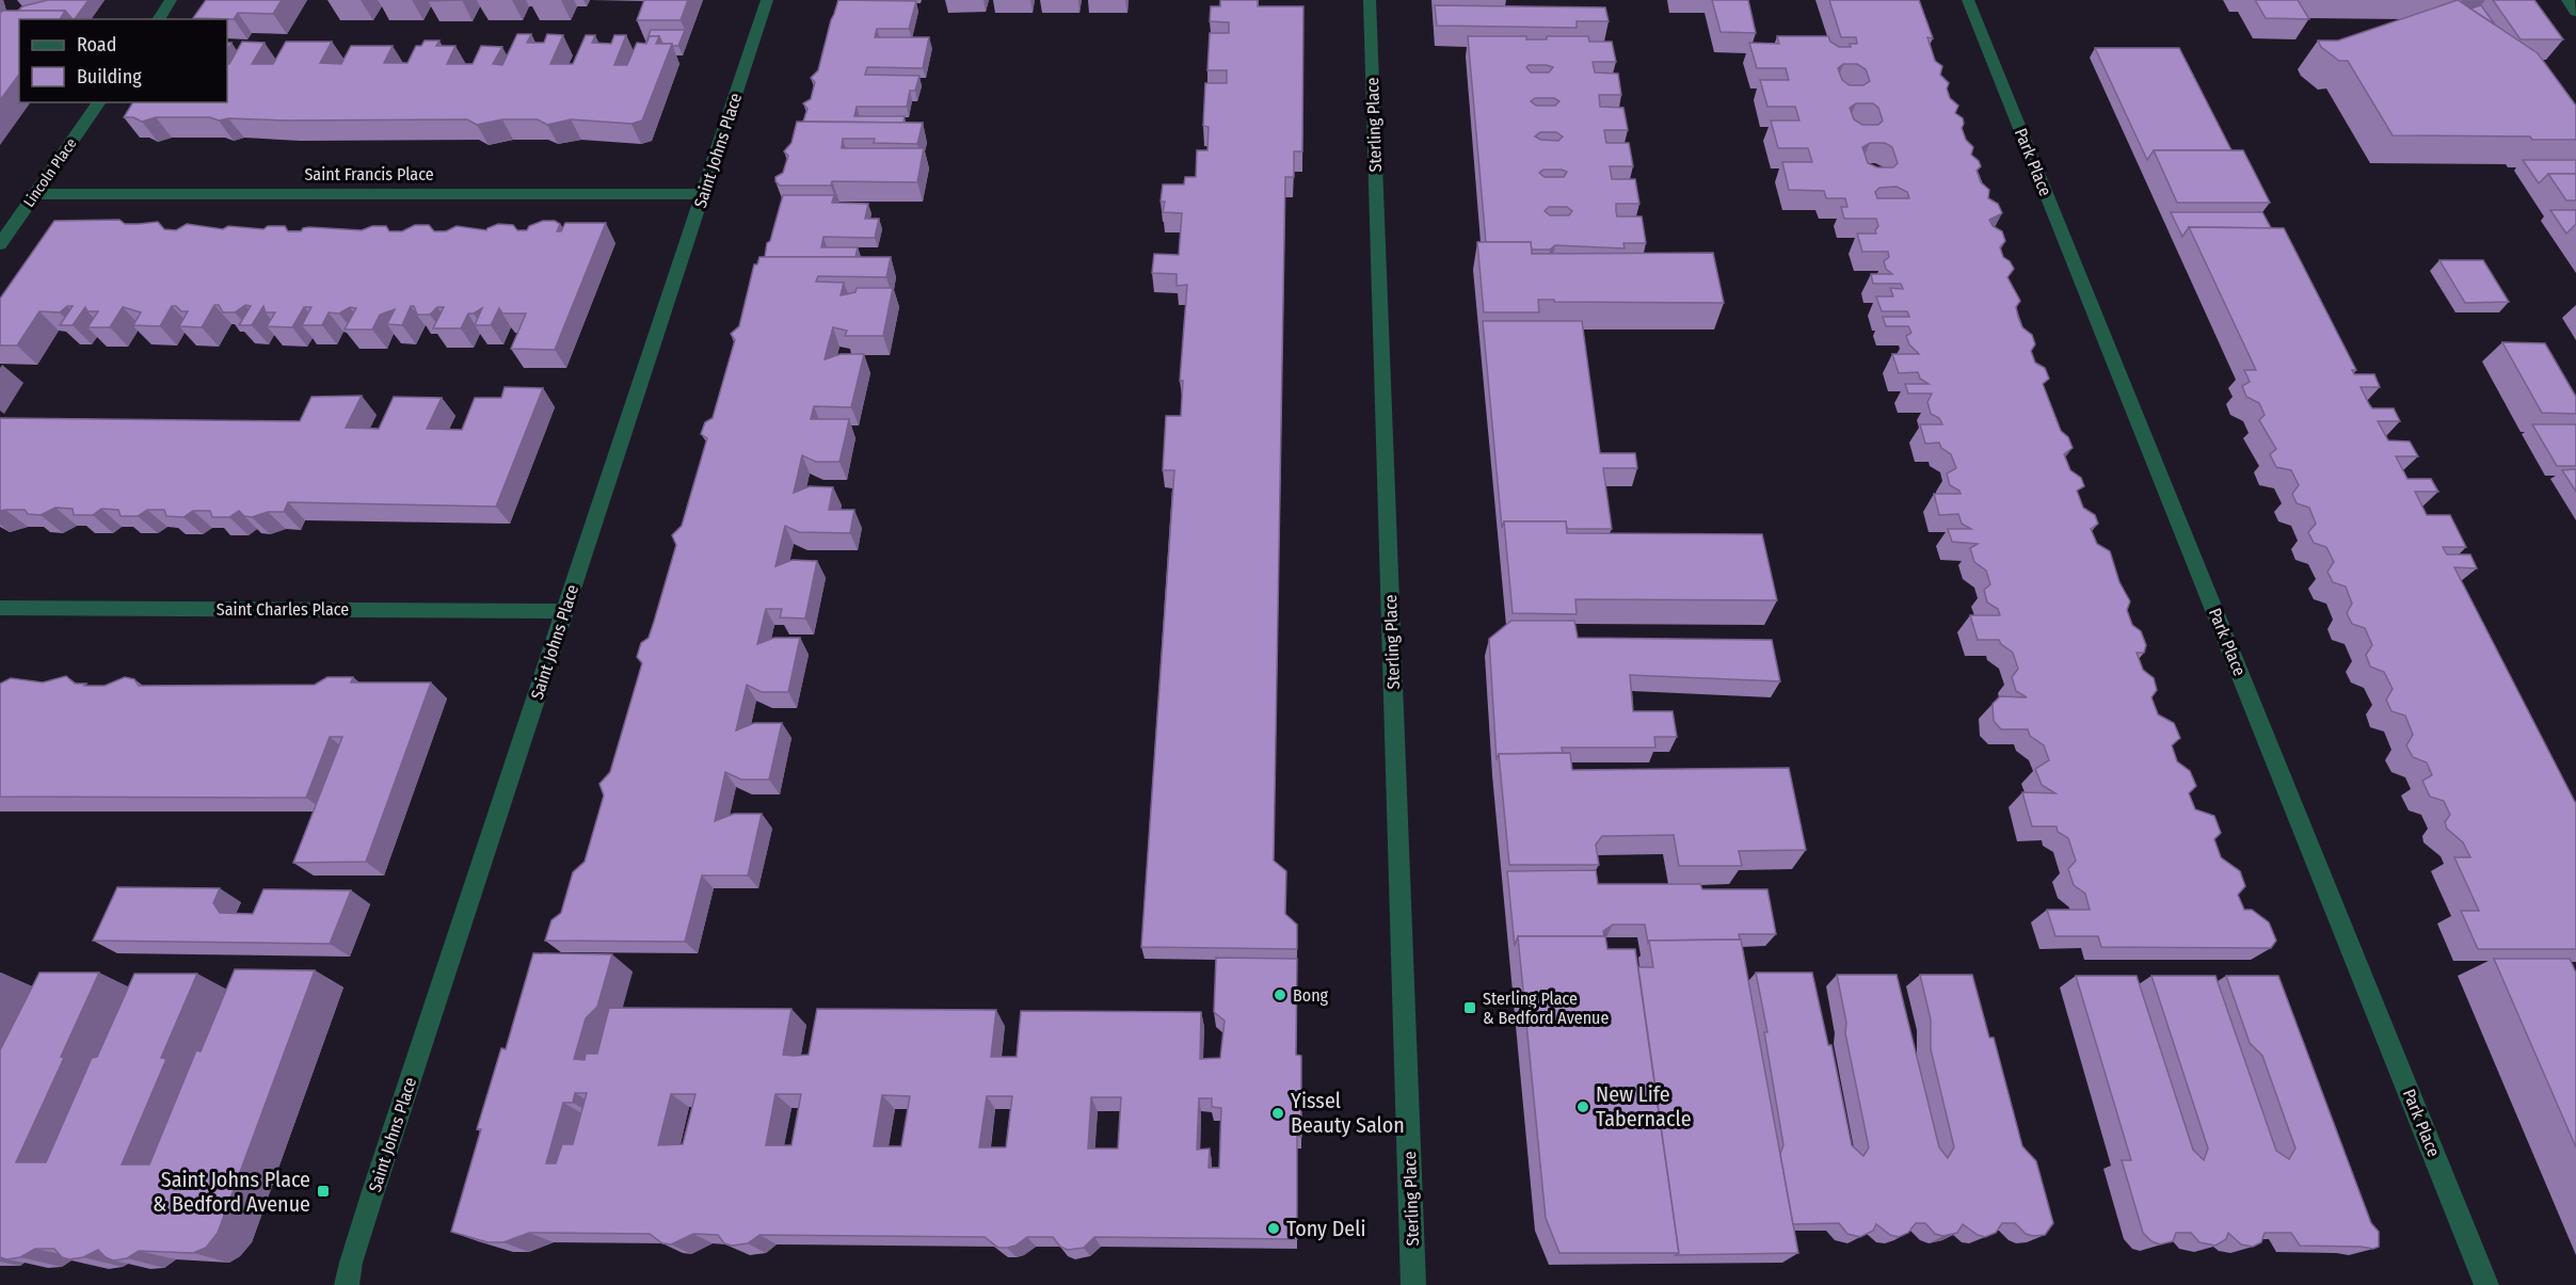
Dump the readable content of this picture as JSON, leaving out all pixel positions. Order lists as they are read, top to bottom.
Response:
{
  "streets": {
    "street": [
      "Sterling Place",
      "Saint Johns Place",
      "Park Place",
      "Lincoln Place",
      "Saint Francis Place",
      "Saint Charles Place"
    ]
  },
  "crossings": [
    ["Saint Johns Place", "Saint Francis Place"],
    ["Saint Johns Place", "Saint Charles Place"],
    ["Lincoln Place", "Saint Francis Place"]
  ],
  "places": {
    "other": [
      "Bong",
      "New Life Tabernacle",
      "Yissel Beauty Salon",
      "Tony Deli"
    ],
    "transit": ["Sterling Place & Bedford Avenue", "Saint Johns Place & Bedford Avenue"]
  },
  "legend": ["Road", "Building"]
}
